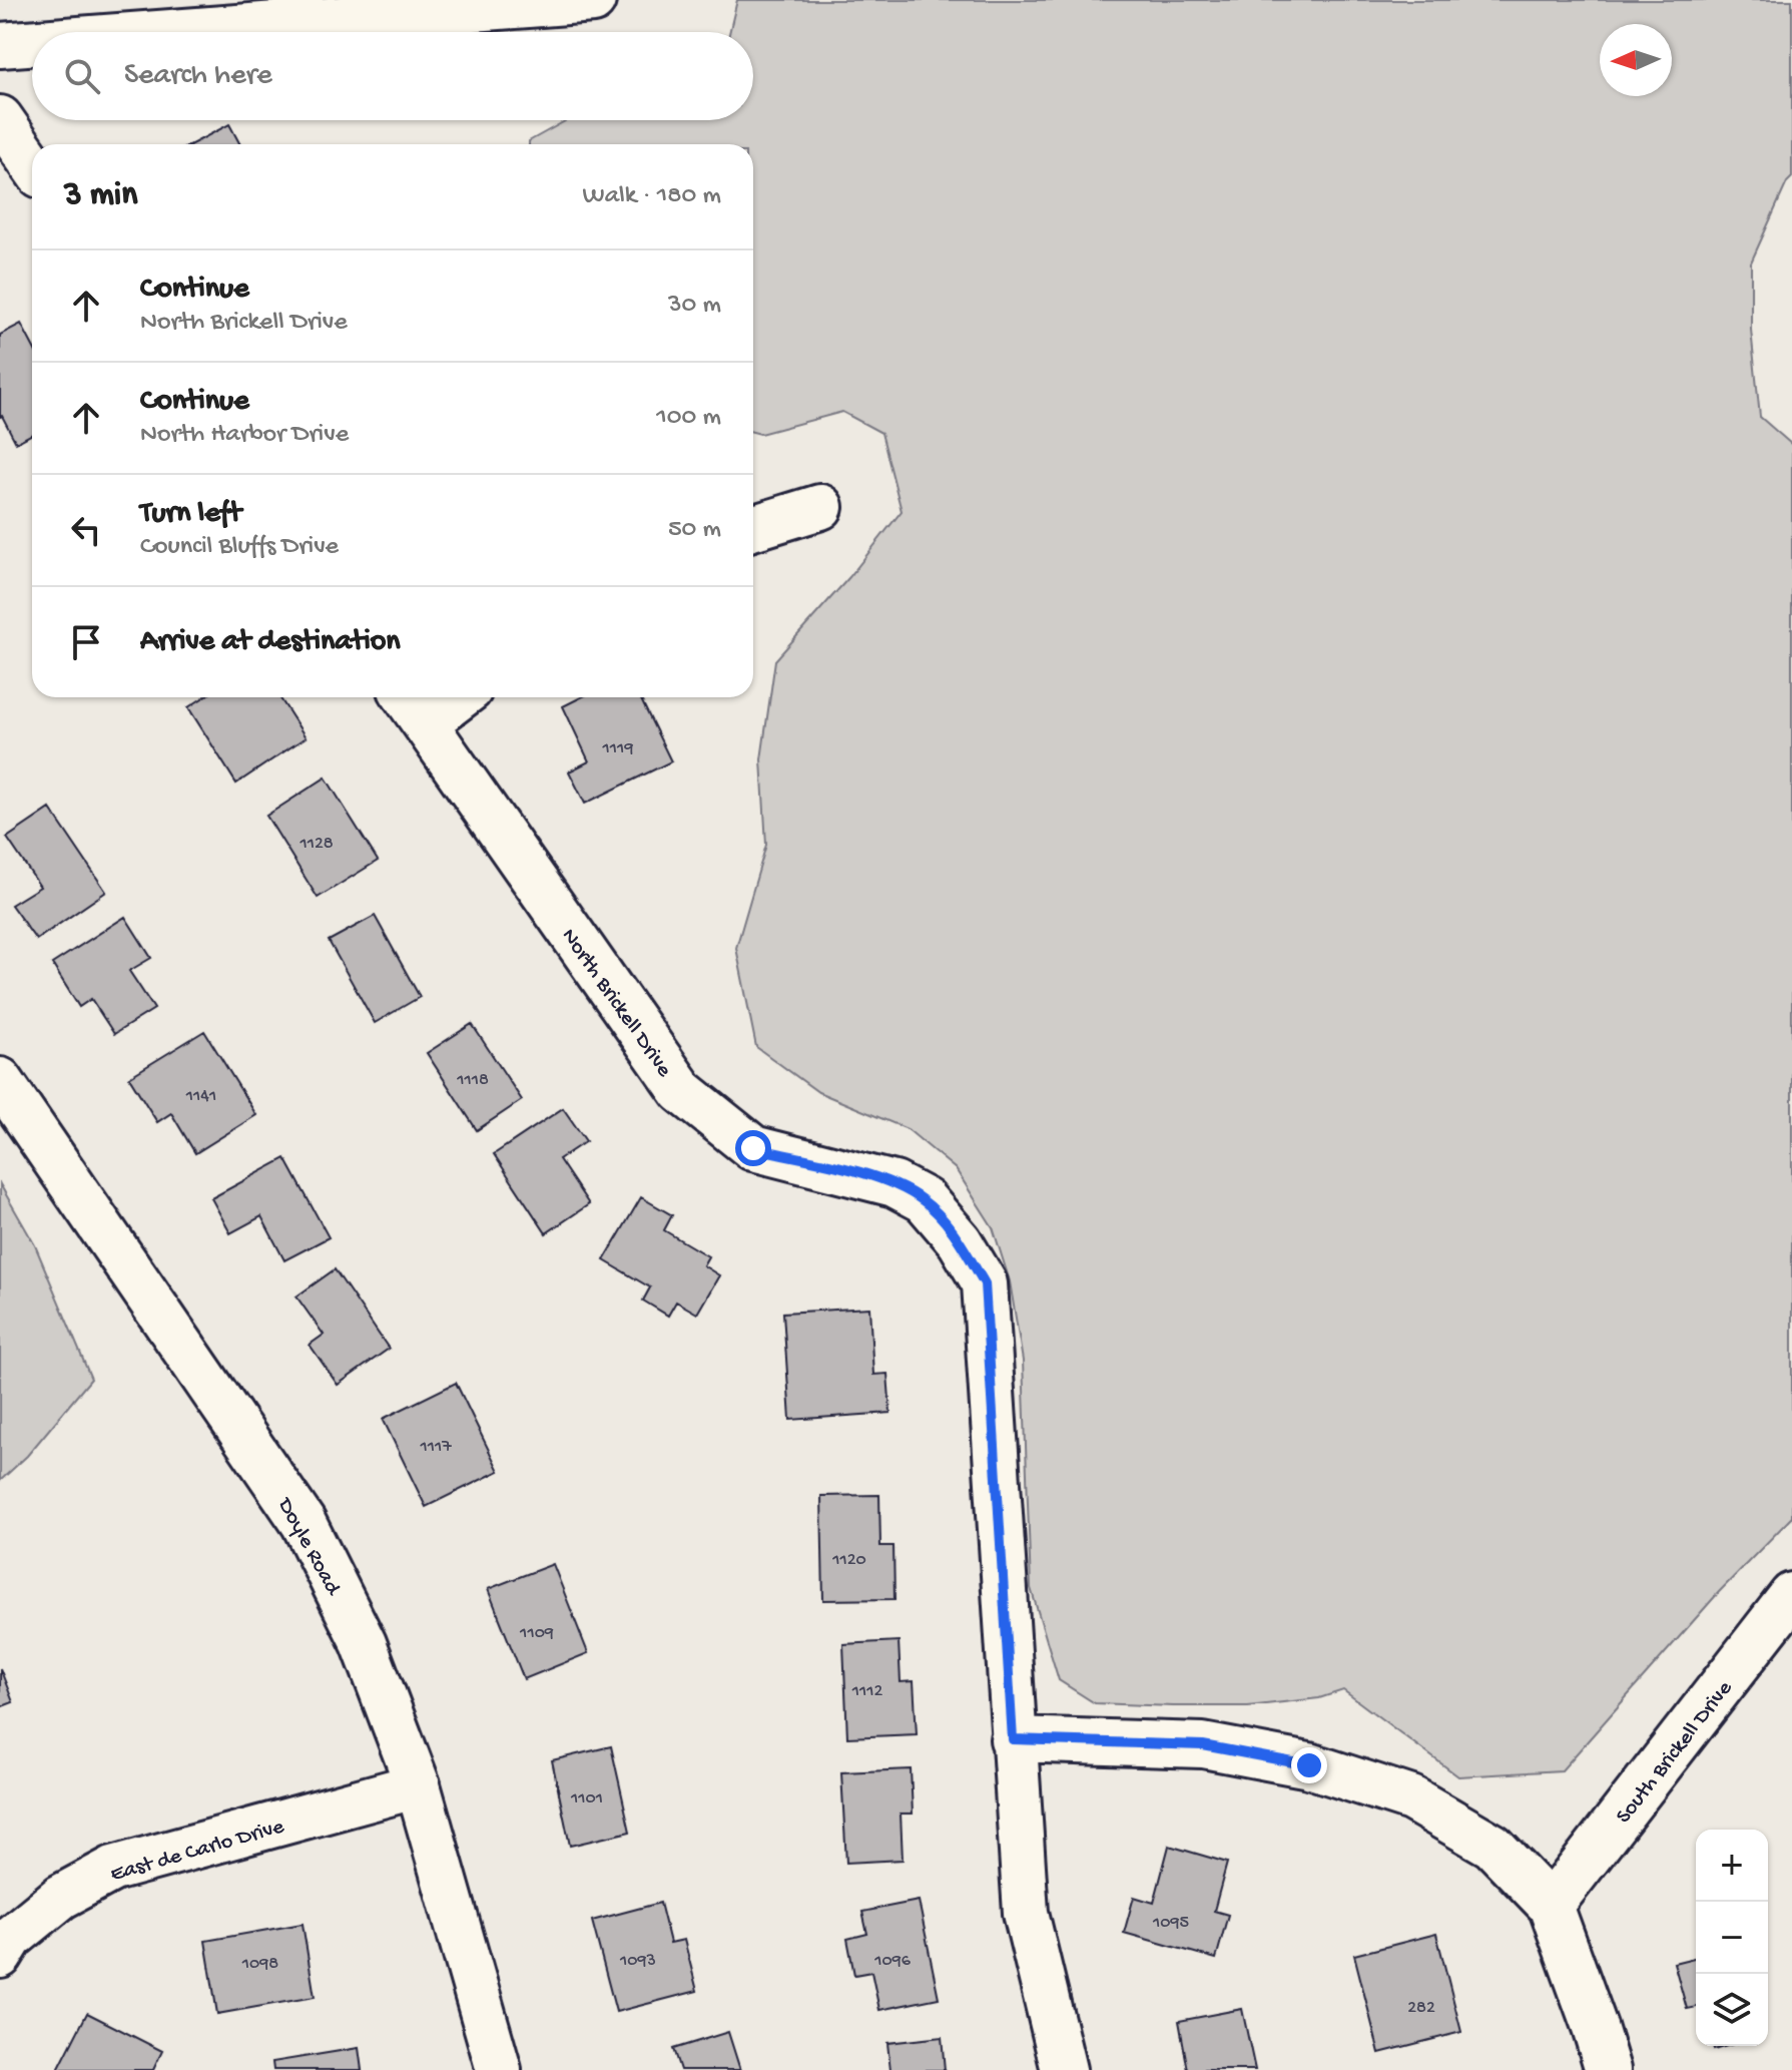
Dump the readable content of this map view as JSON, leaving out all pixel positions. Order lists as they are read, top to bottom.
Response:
{
  "streets": {
    "street": [
      "North Brickell Drive",
      "Doyle Road",
      "South Brickell Drive",
      "East de Carlo Drive"
    ]
  },
  "crossings": [
    ["Doyle Road", "East de Carlo Drive"]
  ],
  "house_numbers": [
    "1119",
    "1128",
    "1118",
    "1141",
    "1117",
    "1120",
    "1109",
    "1112",
    "1101",
    "1095",
    "1093",
    "1096",
    "1098",
    "282"
  ],
  "north": "left",
  "page": {
    "search": "Search here",
    "heading": ["3 min", "Walk · 180 m"],
    "list": [
      ["Continue", "North Brickell Drive", "30 m"],
      ["Continue", "North Harbor Drive", "100 m"],
      ["Turn left", "Council Bluffs Drive", "50 m"],
      "Arrive at destination"
    ],
    "map_buttons": ["+", "−"]
  }
}
